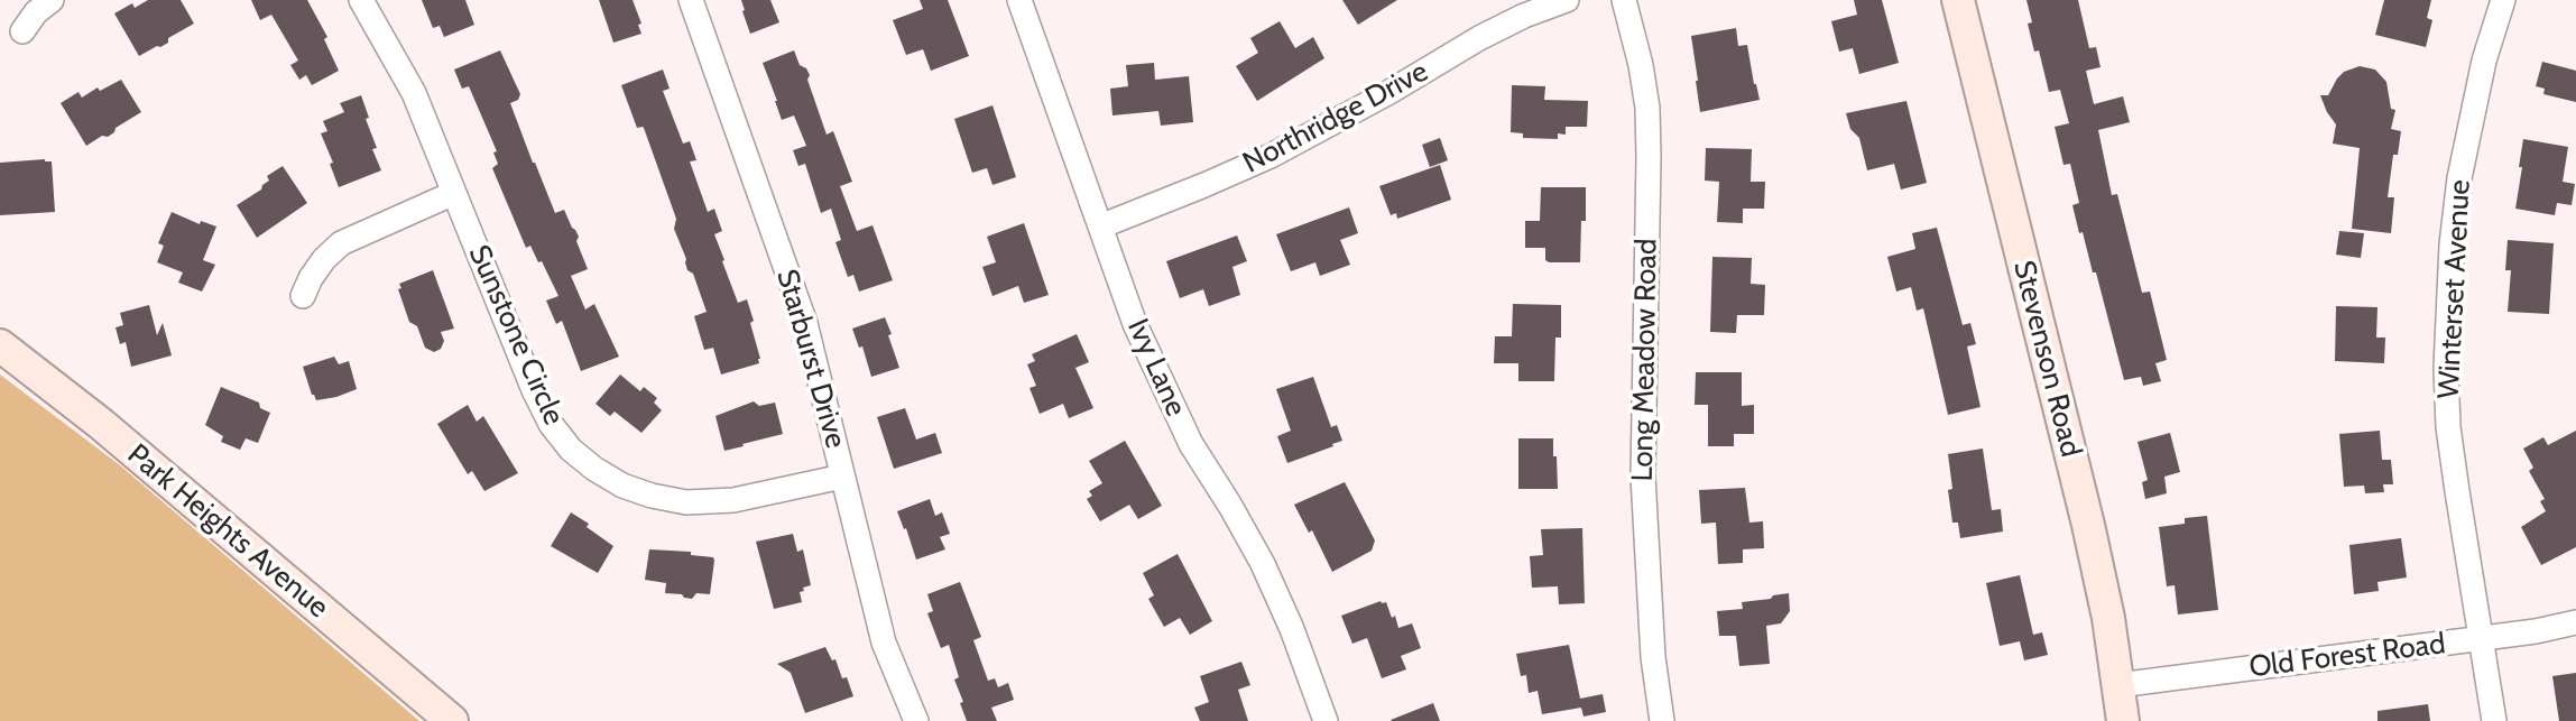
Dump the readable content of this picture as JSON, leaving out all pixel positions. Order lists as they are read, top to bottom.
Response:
{
  "streets": {
    "main road": ["Stevenson Road", "Park Heights Avenue"],
    "street": [
      "Northridge Drive",
      "Winterset Avenue",
      "Sunstone Circle",
      "Starburst Drive",
      "Long Meadow Road",
      "Ivy Lane",
      "Old Forest Road"
    ]
  },
  "crossings": [
    ["Northridge Drive", "Ivy Lane"],
    ["Winterset Avenue", "Old Forest Road"],
    ["Sunstone Circle", "Starburst Drive"],
    ["Stevenson Road", "Old Forest Road"]
  ]
}
